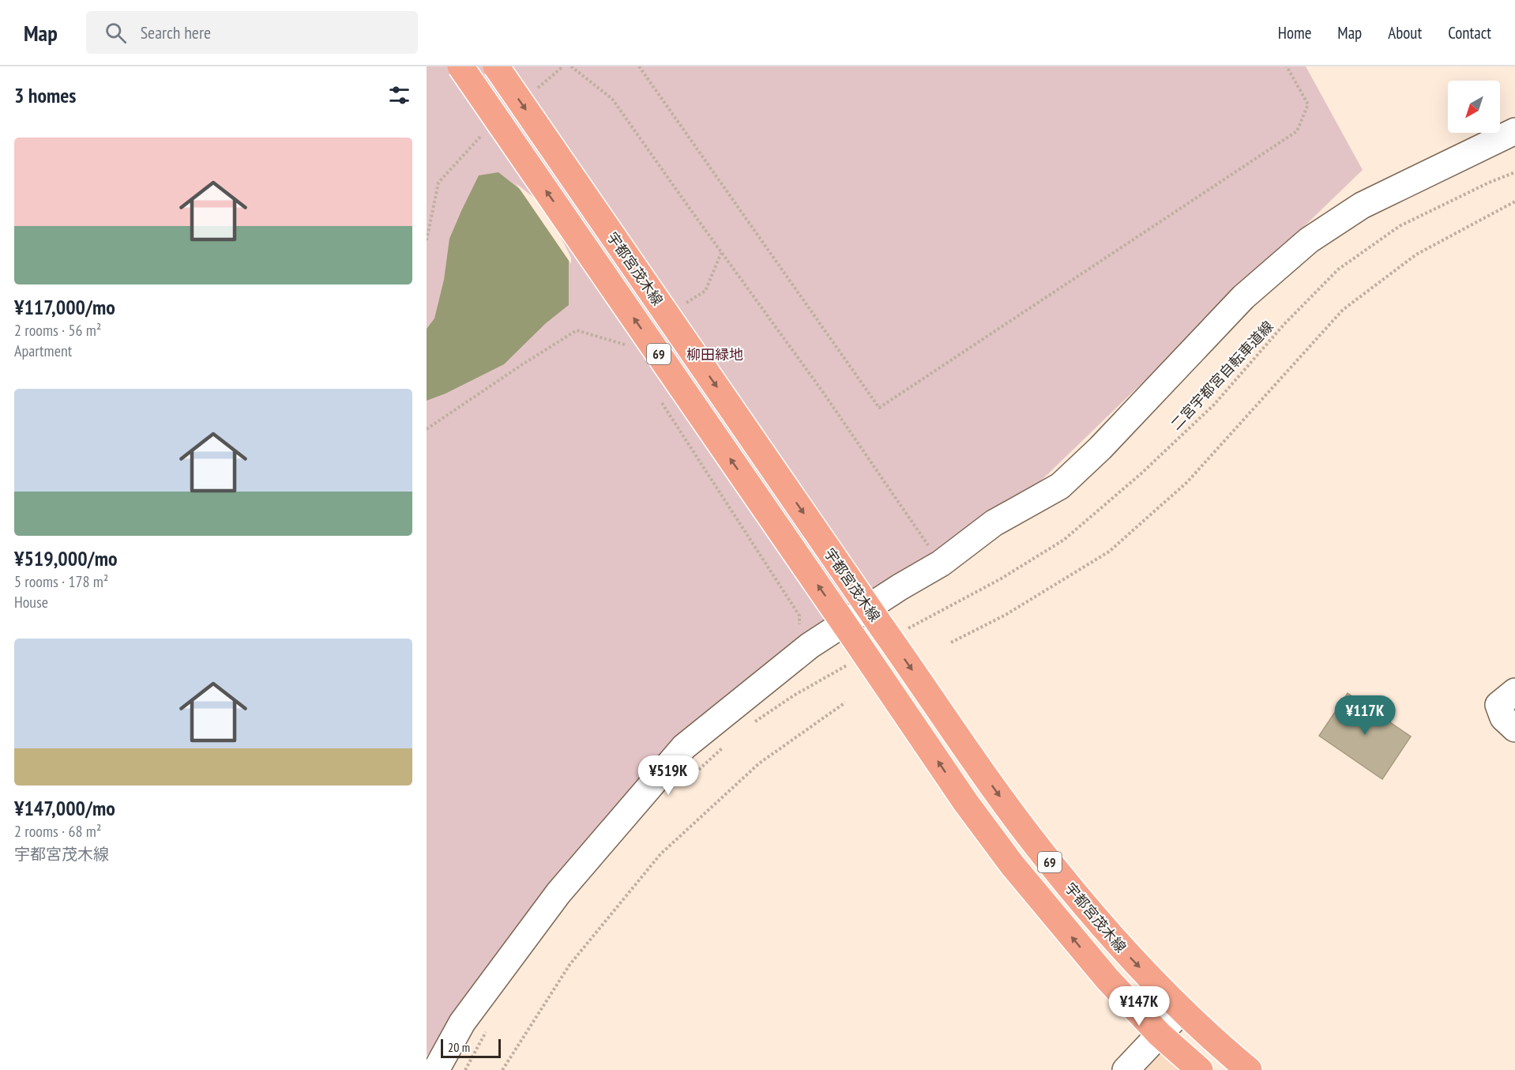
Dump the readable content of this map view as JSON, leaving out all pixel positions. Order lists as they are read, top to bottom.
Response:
{
  "streets": {
    "main road": ["宇都宮茂木線", "69"],
    "path": ["二宮宇都宮自転車道線"]
  },
  "crossings": [
    ["宇都宮茂木線", "二宮宇都宮自転車道線"]
  ],
  "parks": ["柳田緑地"],
  "scale_bar": "20 m",
  "north": "bottom left",
  "page": {
    "header": "Map",
    "search": "Search here",
    "nav": [
      "Home",
      "Map",
      "About",
      "Contact"
    ],
    "heading": "3 homes",
    "list": [
      {
        "name": "¥117,000/mo",
        "note": "2 rooms · 56 m² · Apartment"
      },
      {
        "name": "¥519,000/mo",
        "note": "5 rooms · 178 m² · House"
      },
      {
        "name": "¥147,000/mo",
        "note": "2 rooms · 68 m² · 宇都宮茂木線"
      }
    ],
    "price": ["¥117K", "¥519K", "¥147K"],
    "scale": "20 m"
  }
}
